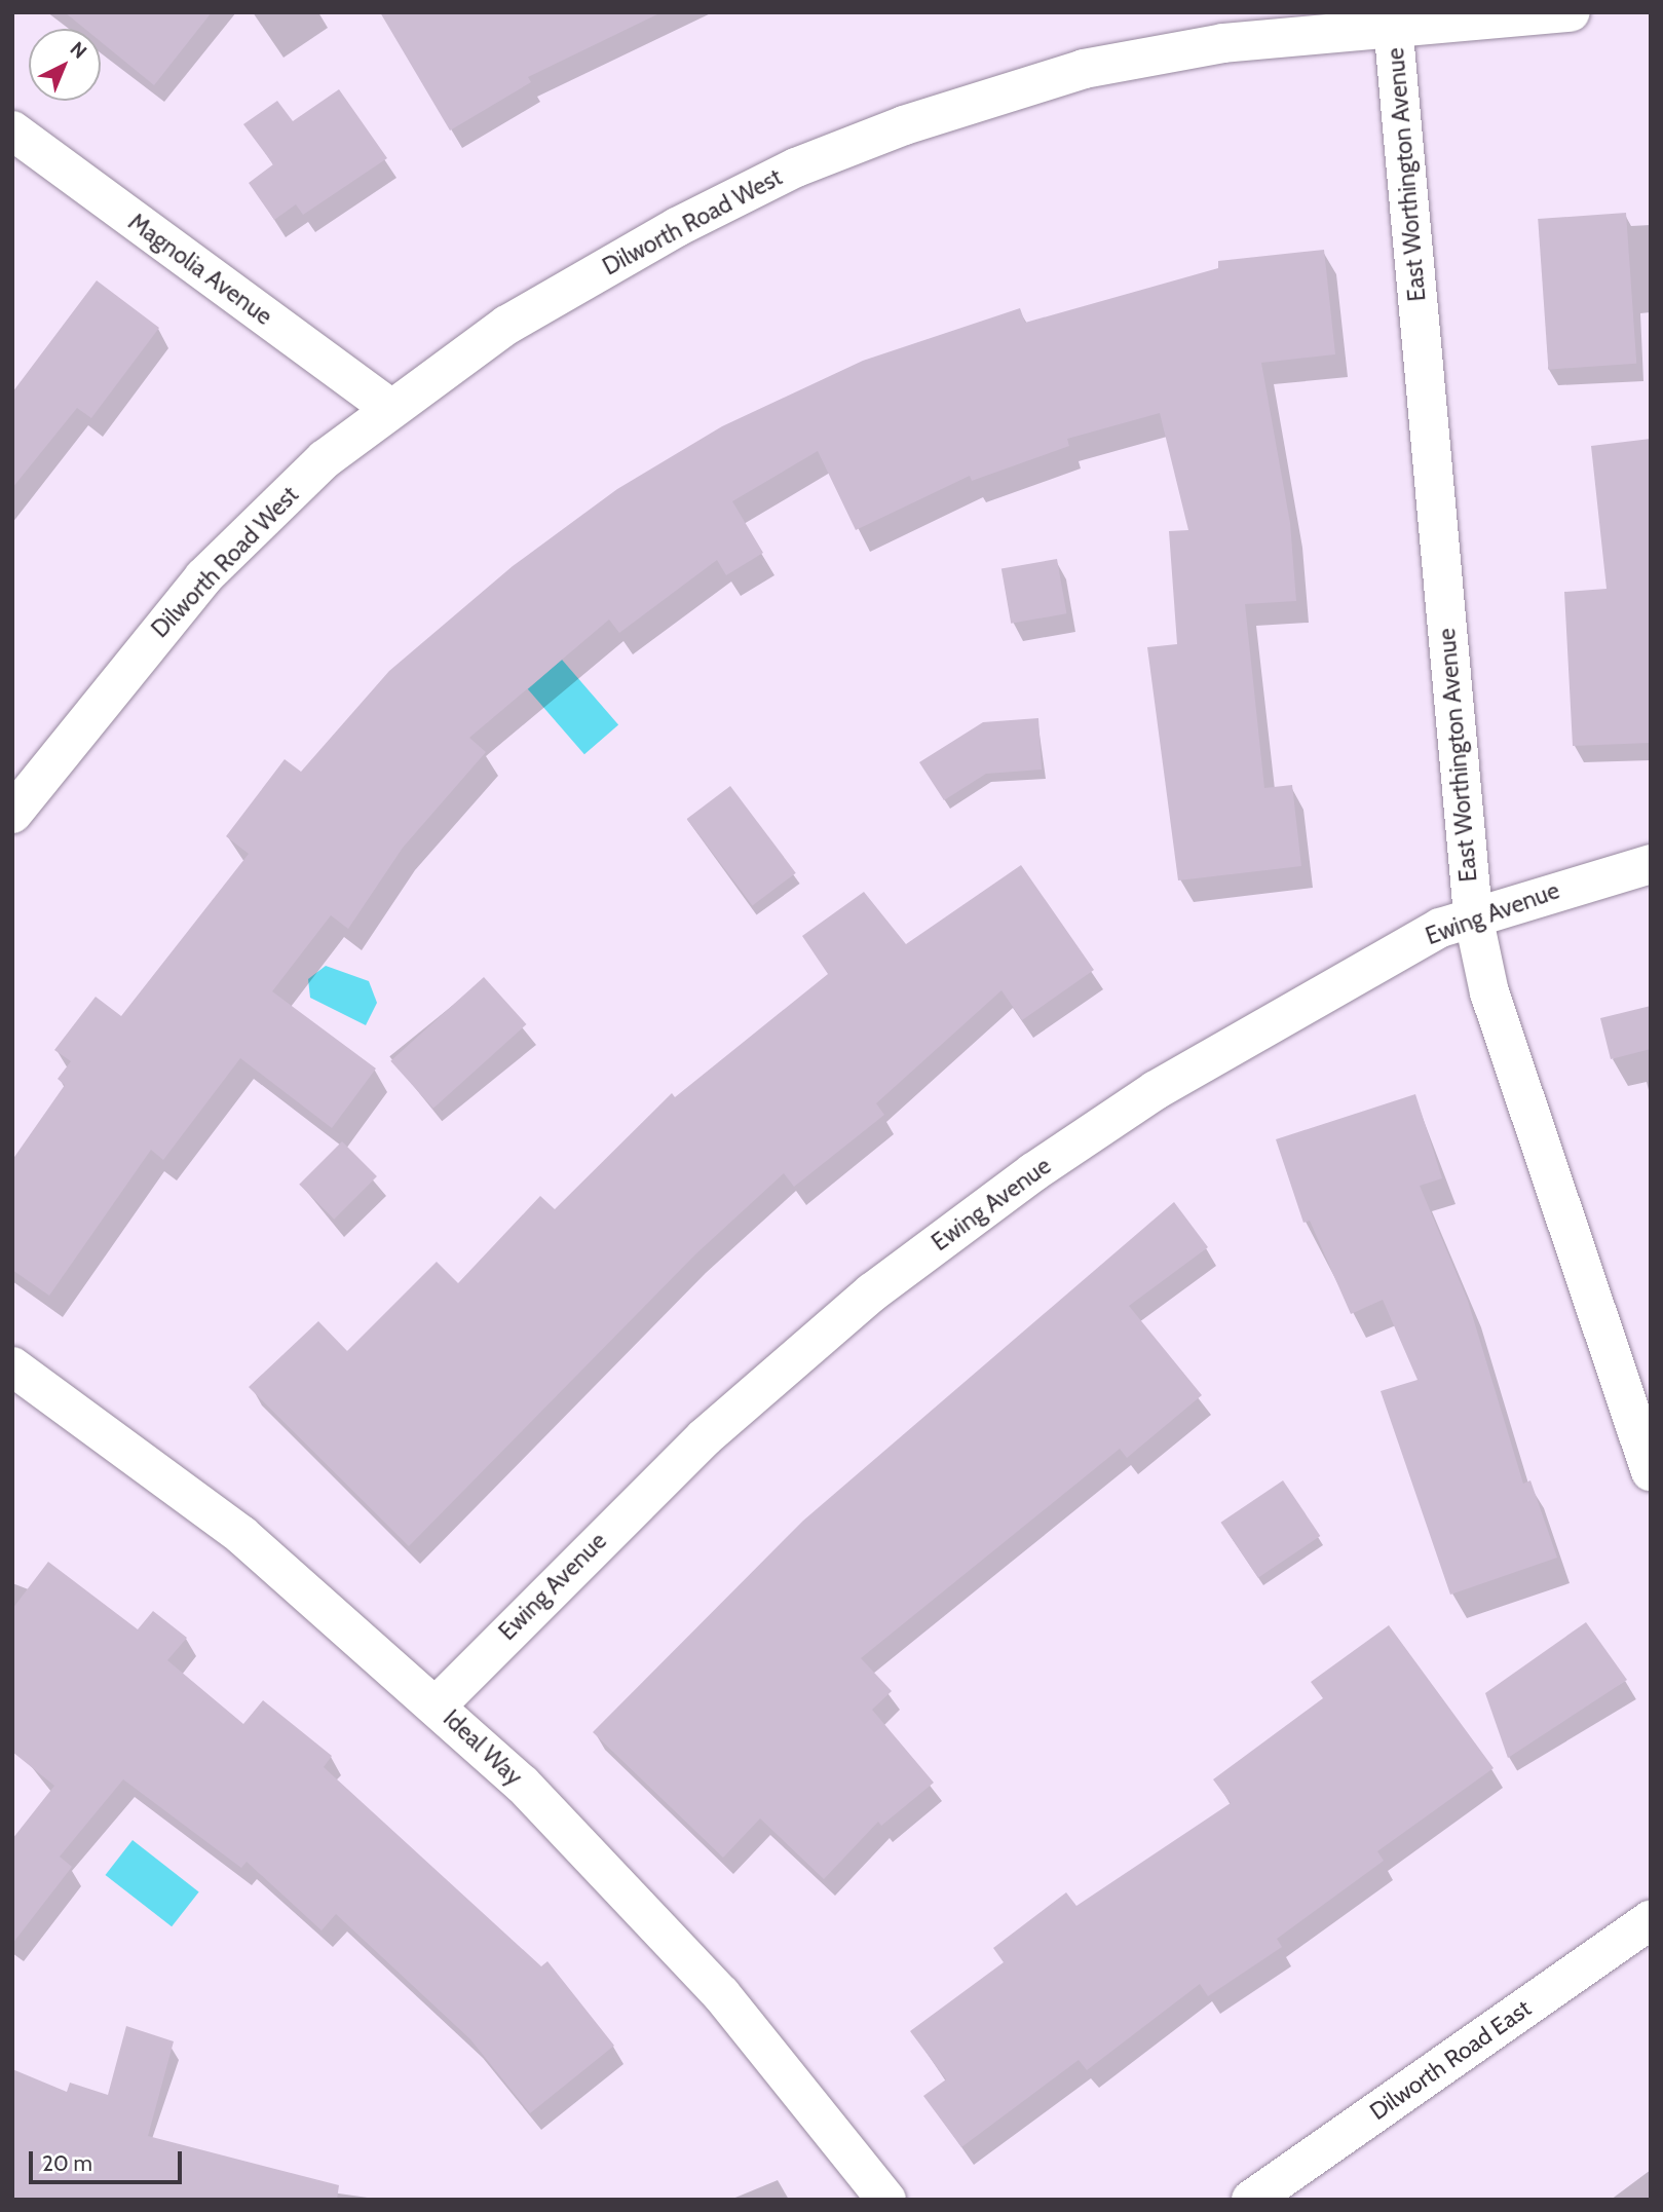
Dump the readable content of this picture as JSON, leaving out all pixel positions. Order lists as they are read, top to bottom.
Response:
{
  "streets": {
    "street": [
      "East Worthington Avenue",
      "Dilworth Road West",
      "Magnolia Avenue",
      "Ewing Avenue",
      "Ideal Way",
      "Dilworth Road East"
    ]
  },
  "crossings": [
    ["East Worthington Avenue", "Dilworth Road West"],
    ["East Worthington Avenue", "Ewing Avenue"],
    ["Dilworth Road West", "Magnolia Avenue"],
    ["Ewing Avenue", "Ideal Way"]
  ],
  "scale_bar": "20 m",
  "north": "top right"
}
